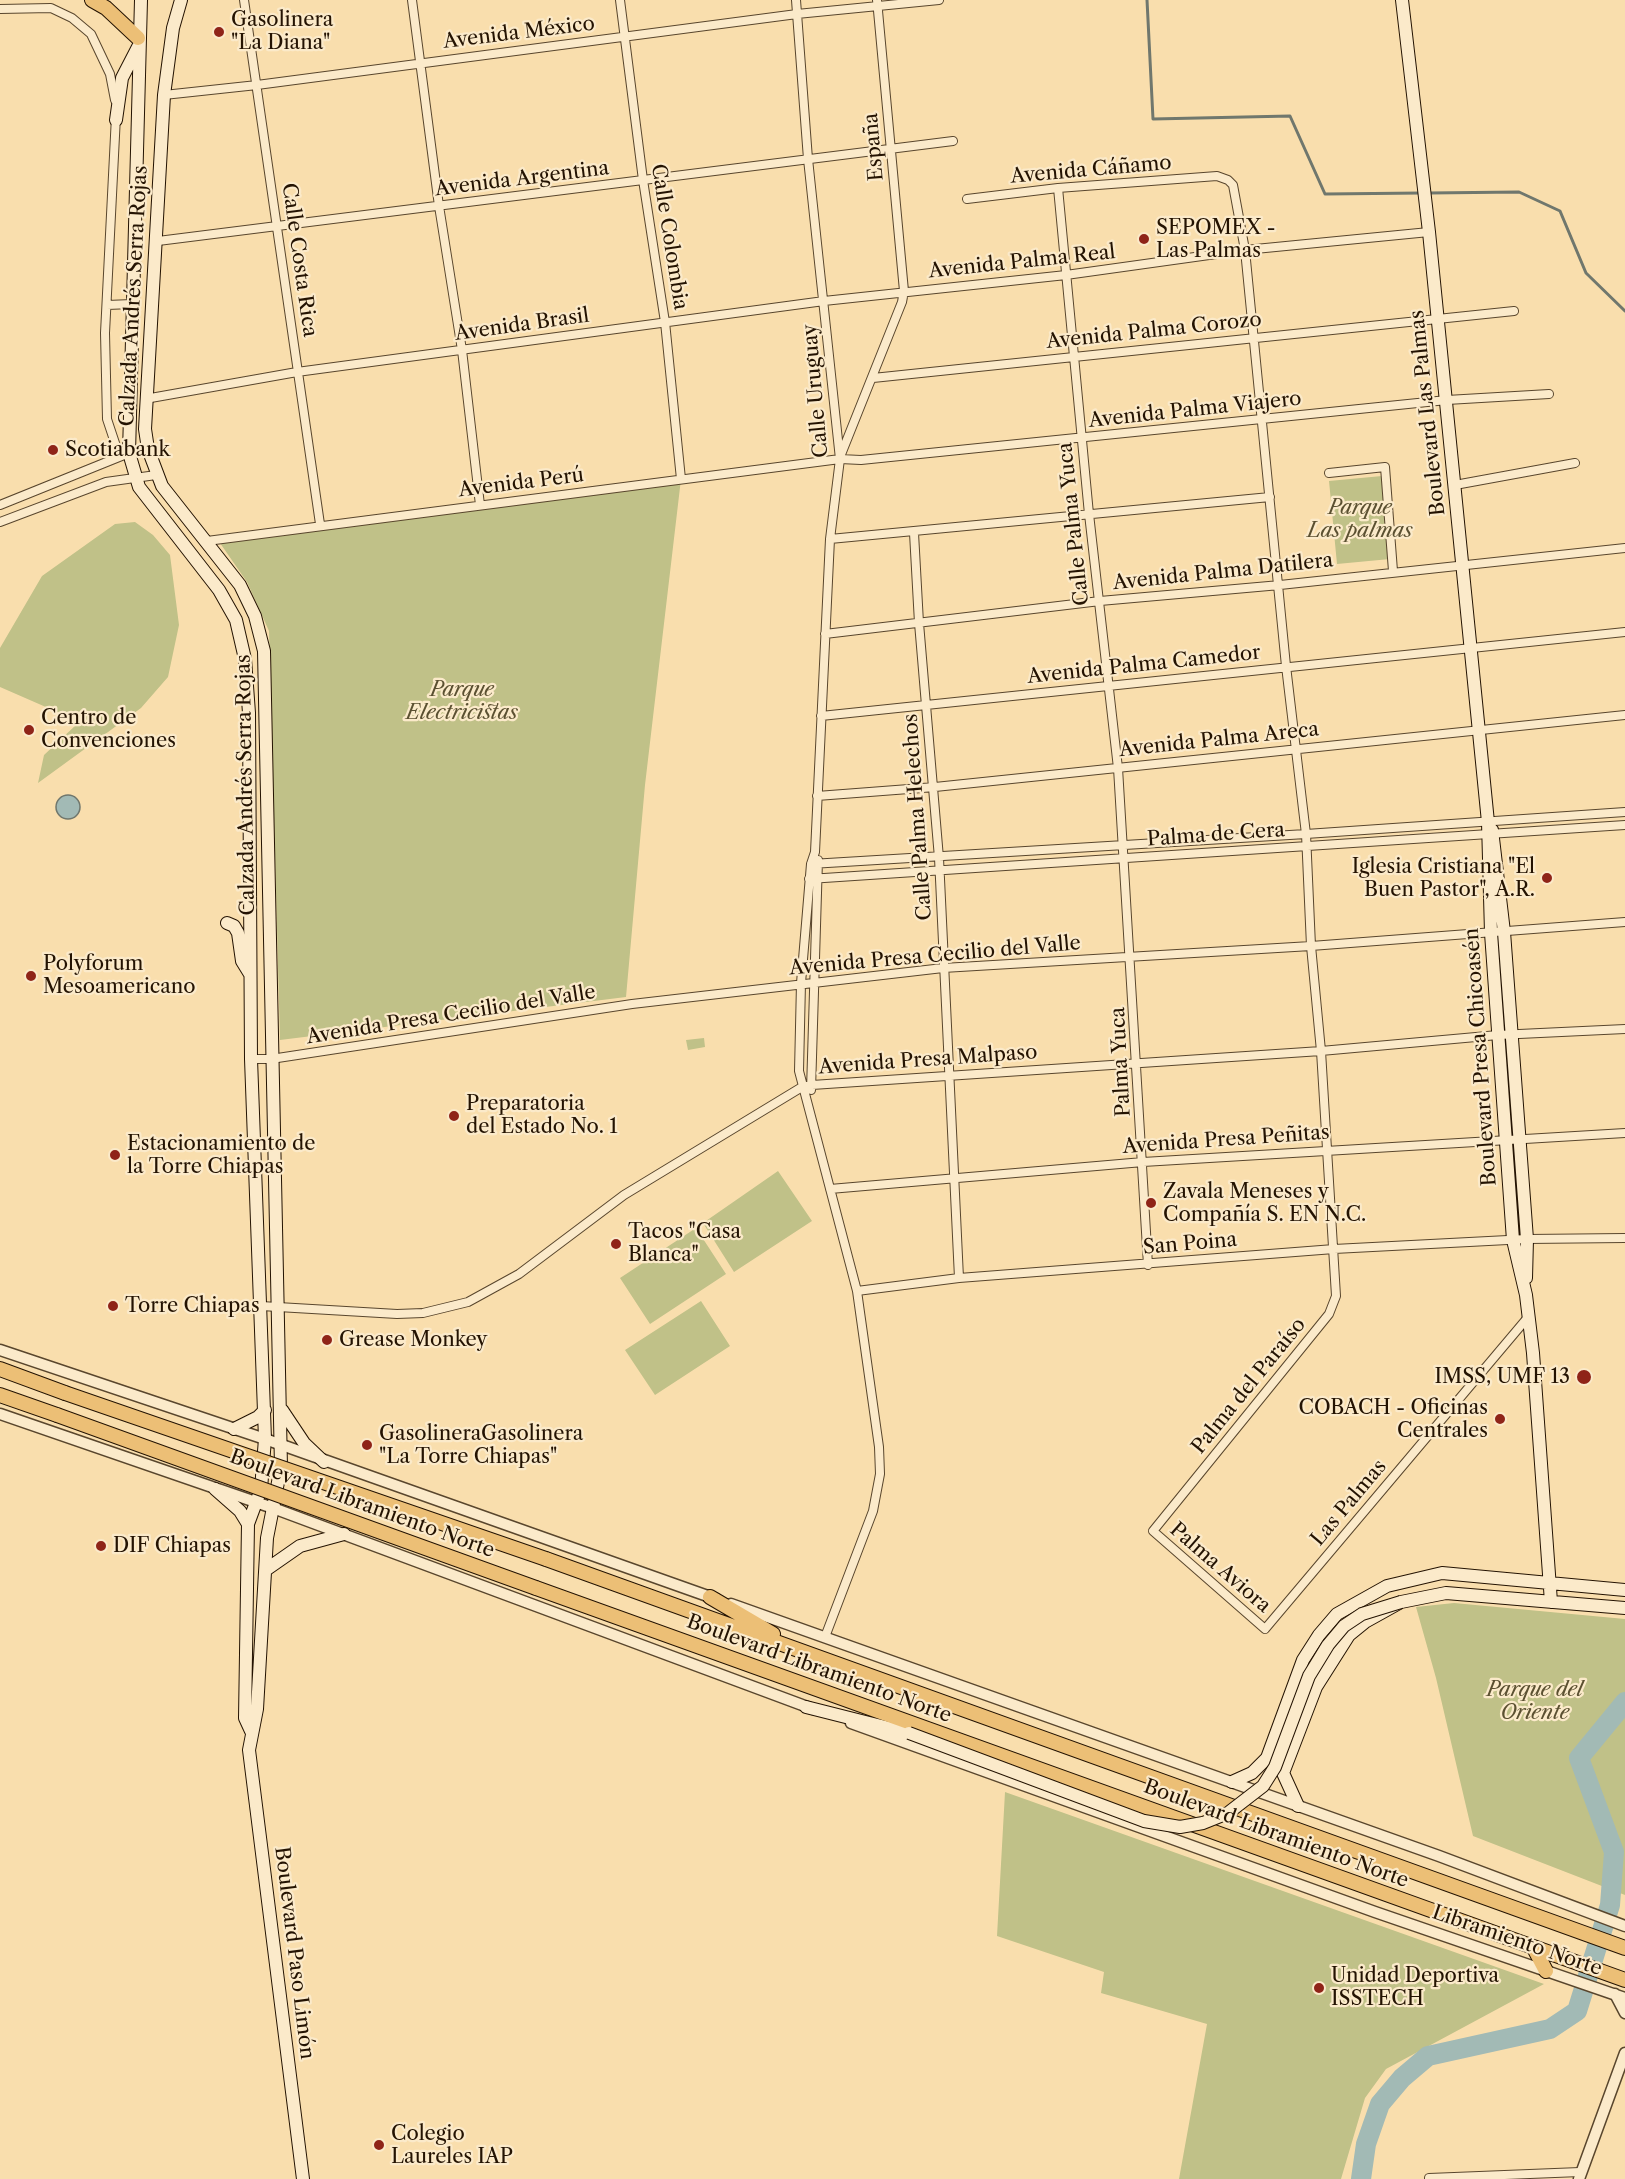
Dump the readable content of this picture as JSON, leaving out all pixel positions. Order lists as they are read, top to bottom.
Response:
{
  "streets": {
    "main road": [
      "Calzada Andrés Serra Rojas",
      "Boulevard Las Palmas",
      "Boulevard Presa Chicoasén",
      "Boulevard Libramiento Norte",
      "Boulevard Paso Limón"
    ],
    "street": [
      "Avenida México",
      "España",
      "Avenida Cáñamo",
      "Avenida Argentina",
      "Calle Colombia",
      "Calle Costa Rica",
      "Avenida Palma Real",
      "Avenida Brasil",
      "Avenida Palma Corozo",
      "Calle Uruguay",
      "Avenida Palma Viajero",
      "Avenida Perú",
      "Calle Palma Yuca",
      "Avenida Palma Datilera",
      "Avenida Palma Camedor",
      "Avenida Palma Areca",
      "Calle Palma Helechos",
      "Palma de Cera",
      "Avenida Presa Cecilio del Valle",
      "Avenida Presa Malpaso",
      "Palma Yuca",
      "Avenida Presa Peñitas",
      "San Poina",
      "Palma del Paraíso",
      "Las Palmas",
      "Palma Aviora",
      "Libramiento Norte"
    ]
  },
  "crossings": [
    ["Avenida México", "España"],
    ["Avenida México", "Calle Colombia"],
    ["Avenida México", "Calle Costa Rica"],
    ["Avenida México", "Calzada Andrés Serra Rojas"],
    ["Avenida México", "Calle Uruguay"],
    ["España", "Avenida Argentina"],
    ["España", "Avenida Palma Real"],
    ["España", "Avenida Brasil"],
    ["Avenida Cáñamo", "Calle Palma Yuca"],
    ["Avenida Cáñamo", "Palma del Paraíso"],
    ["Avenida Argentina", "Calle Colombia"],
    ["Avenida Argentina", "Calle Costa Rica"],
    ["Avenida Argentina", "Calzada Andrés Serra Rojas"],
    ["Avenida Argentina", "Calle Uruguay"],
    ["Calle Colombia", "Avenida Brasil"],
    ["Calle Colombia", "Avenida Perú"],
    ["Calle Costa Rica", "Avenida Brasil"],
    ["Calle Costa Rica", "Avenida Perú"],
    ["Avenida Palma Real", "Avenida Brasil"],
    ["Avenida Palma Real", "Boulevard Las Palmas"],
    ["Avenida Palma Real", "Calle Palma Yuca"],
    ["Avenida Palma Real", "Palma del Paraíso"],
    ["Calzada Andrés Serra Rojas", "Avenida Brasil"],
    ["Calzada Andrés Serra Rojas", "Avenida Perú"],
    ["Calzada Andrés Serra Rojas", "Avenida Presa Cecilio del Valle"],
    ["Calzada Andrés Serra Rojas", "Avenida Presa Malpaso"],
    ["Calzada Andrés Serra Rojas", "Libramiento Norte"],
    ["Calzada Andrés Serra Rojas", "Boulevard Paso Limón"],
    ["Avenida Brasil", "Calle Uruguay"],
    ["Avenida Palma Corozo", "Boulevard Las Palmas"],
    ["Avenida Palma Corozo", "Calle Palma Yuca"],
    ["Avenida Palma Corozo", "Palma del Paraíso"],
    ["Calle Uruguay", "Avenida Palma Viajero"],
    ["Calle Uruguay", "Avenida Perú"],
    ["Calle Uruguay", "Avenida Palma Datilera"],
    ["Calle Uruguay", "Avenida Palma Camedor"],
    ["Calle Uruguay", "Avenida Palma Areca"],
    ["Calle Uruguay", "Palma de Cera"],
    ["Avenida Palma Viajero", "Boulevard Las Palmas"],
    ["Avenida Palma Viajero", "Avenida Perú"],
    ["Avenida Palma Viajero", "Calle Palma Yuca"],
    ["Avenida Palma Viajero", "Palma del Paraíso"],
    ["Boulevard Las Palmas", "Avenida Palma Datilera"],
    ["Boulevard Las Palmas", "Avenida Palma Camedor"],
    ["Boulevard Las Palmas", "Avenida Palma Areca"],
    ["Boulevard Las Palmas", "Palma de Cera"],
    ["Boulevard Las Palmas", "Boulevard Presa Chicoasén"],
    ["Calle Palma Yuca", "Avenida Palma Datilera"],
    ["Calle Palma Yuca", "Avenida Palma Camedor"],
    ["Calle Palma Yuca", "Avenida Palma Areca"],
    ["Calle Palma Yuca", "Palma de Cera"],
    ["Calle Palma Yuca", "Palma Yuca"],
    ["Avenida Palma Datilera", "Calle Palma Helechos"],
    ["Avenida Palma Datilera", "Palma del Paraíso"],
    ["Avenida Palma Camedor", "Calle Palma Helechos"],
    ["Avenida Palma Camedor", "Palma del Paraíso"],
    ["Avenida Palma Areca", "Calle Palma Helechos"],
    ["Avenida Palma Areca", "Palma del Paraíso"],
    ["Calle Palma Helechos", "Palma de Cera"],
    ["Calle Palma Helechos", "Avenida Presa Cecilio del Valle"],
    ["Calle Palma Helechos", "Avenida Presa Malpaso"],
    ["Calle Palma Helechos", "Avenida Presa Peñitas"],
    ["Calle Palma Helechos", "San Poina"],
    ["Palma de Cera", "Boulevard Presa Chicoasén"],
    ["Palma de Cera", "Palma Yuca"],
    ["Palma de Cera", "Palma del Paraíso"],
    ["Avenida Presa Cecilio del Valle", "Boulevard Presa Chicoasén"],
    ["Avenida Presa Cecilio del Valle", "Palma Yuca"],
    ["Avenida Presa Cecilio del Valle", "Palma del Paraíso"],
    ["Boulevard Presa Chicoasén", "Avenida Presa Malpaso"],
    ["Boulevard Presa Chicoasén", "Avenida Presa Peñitas"],
    ["Boulevard Presa Chicoasén", "San Poina"],
    ["Boulevard Presa Chicoasén", "Las Palmas"],
    ["Avenida Presa Malpaso", "Palma Yuca"],
    ["Avenida Presa Malpaso", "Palma del Paraíso"],
    ["Palma Yuca", "Avenida Presa Peñitas"],
    ["Palma Yuca", "San Poina"],
    ["Avenida Presa Peñitas", "Palma del Paraíso"],
    ["San Poina", "Palma del Paraíso"],
    ["Palma del Paraíso", "Palma Aviora"],
    ["Las Palmas", "Palma Aviora"],
    ["Libramiento Norte", "Boulevard Paso Limón"]
  ],
  "parks": ["Parque Las palmas", "Parque Electricistas", "Parque del Oriente"],
  "places": [
    "Gasolinera \"La Diana\"",
    "SEPOMEX - Las Palmas",
    "Scotiabank",
    "Centro de Convenciones",
    "Iglesia Cristiana \"El Buen Pastor\", A.R.",
    "Polyforum Mesoamericano",
    "Preparatoria del Estado No. 1",
    "Estacionamiento de la Torre Chiapas",
    "Zavala Meneses y Compañía S. EN N.C.",
    "Tacos \"Casa Blanca\"",
    "Torre Chiapas",
    "Grease Monkey",
    "IMSS, UMF 13",
    "COBACH - Oficinas Centrales",
    "GasolineraGasolinera \"La Torre Chiapas\"",
    "DIF Chiapas",
    "Unidad Deportiva ISSTECH",
    "Colegio Laureles IAP"
  ]
}
